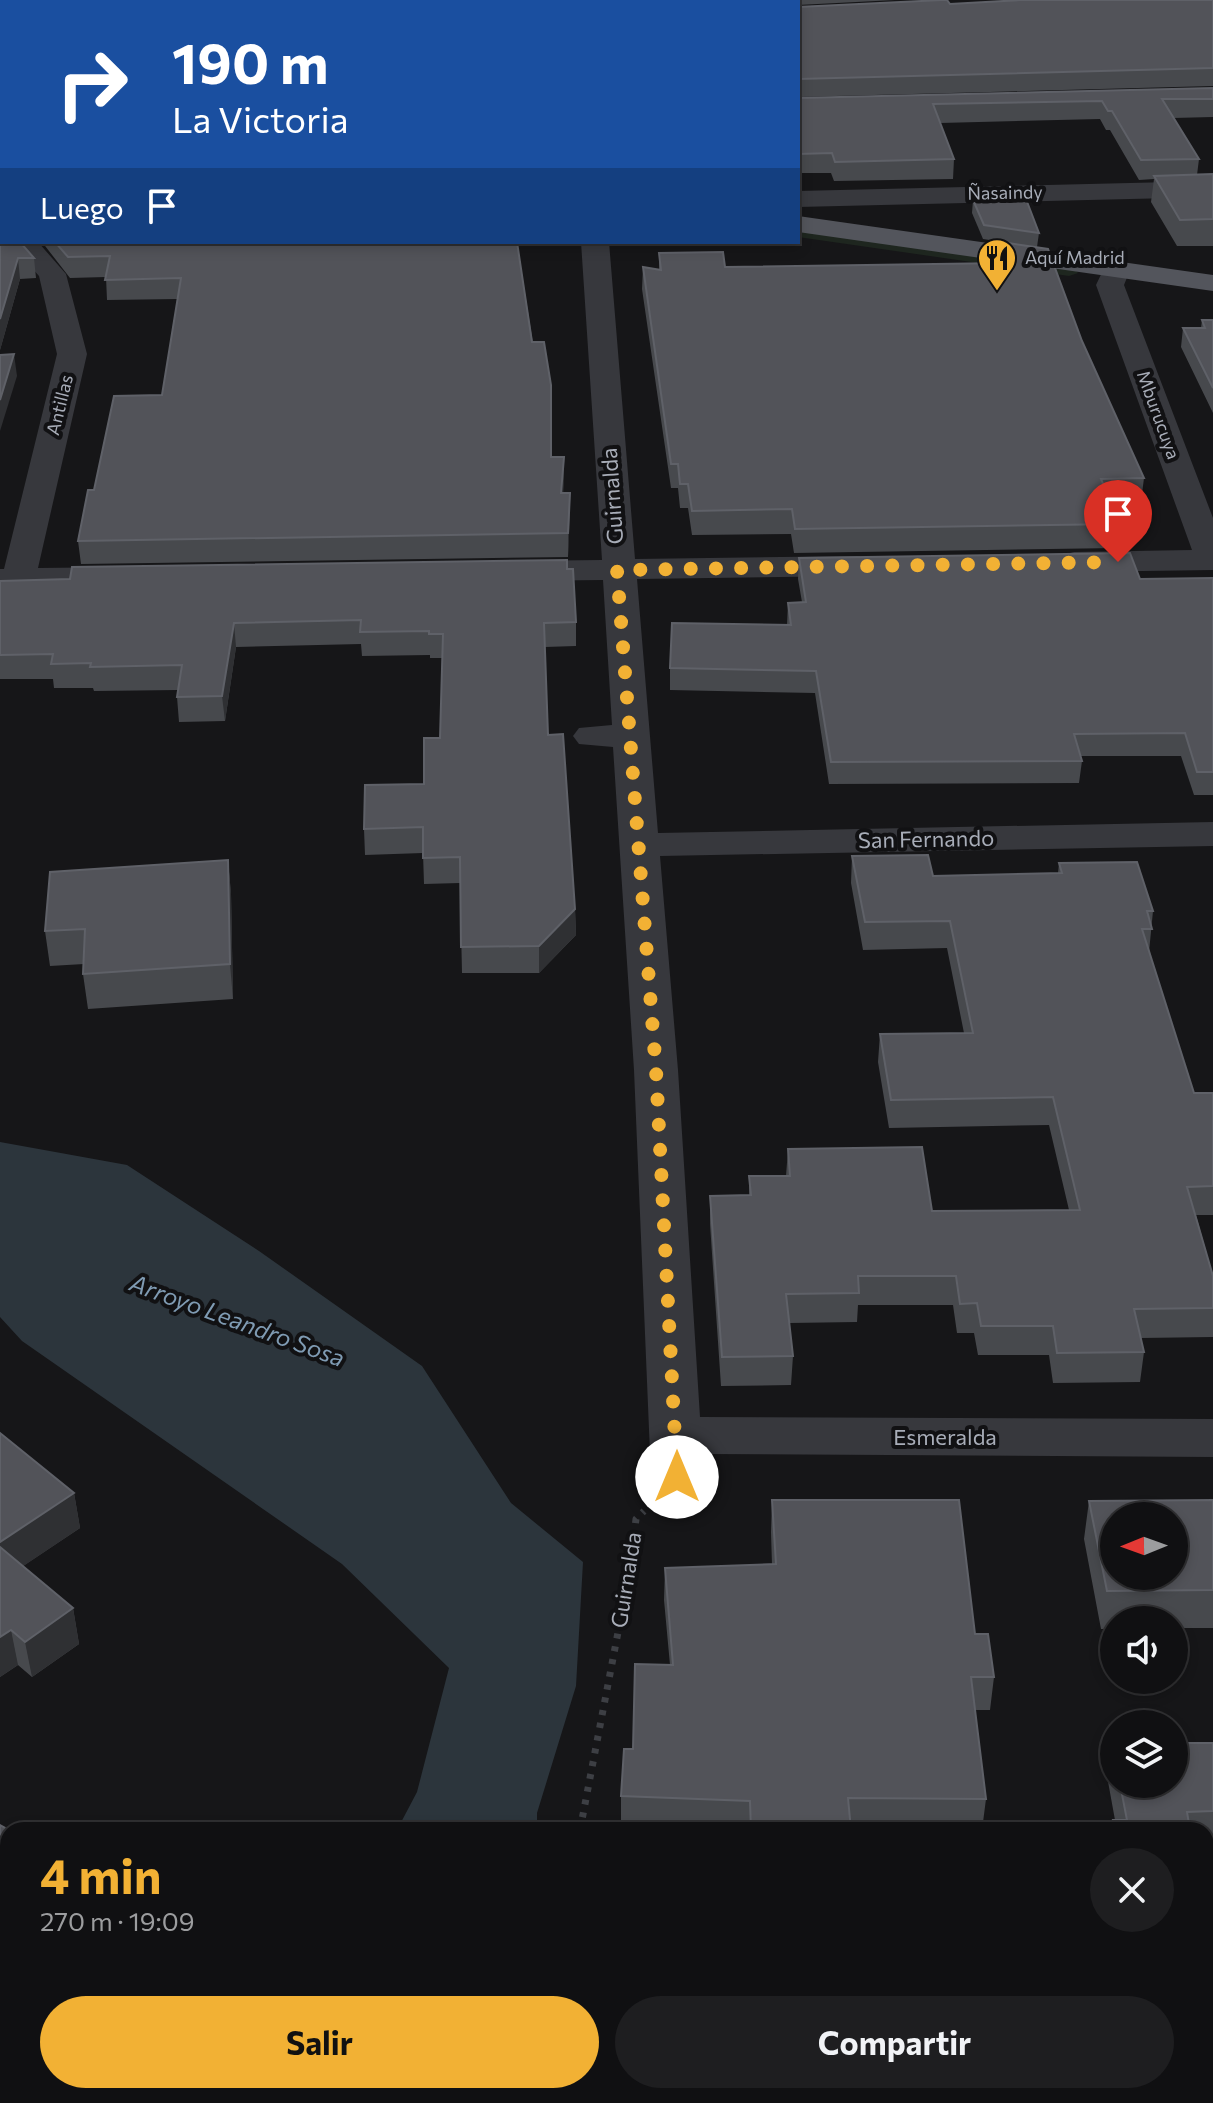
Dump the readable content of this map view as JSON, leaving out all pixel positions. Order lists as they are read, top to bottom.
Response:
{
  "streets": {
    "street": [
      "Ñasaindy",
      "Antillas",
      "Mburucuya",
      "Guirnalda",
      "San Fernando",
      "Esmeralda"
    ]
  },
  "crossings": [
    ["Guirnalda", "San Fernando"],
    ["Guirnalda", "Esmeralda"]
  ],
  "water": ["Arroyo Leandro Sosa"],
  "places": {
    "restaurant": ["Aquí Madrid"]
  },
  "north": "left",
  "page": {
    "turn": ["190 m", "La Victoria"],
    "then": "Luego",
    "heading": ["4 min", "270 m · 19:09"],
    "buttons": ["Salir", "Compartir"]
  }
}
